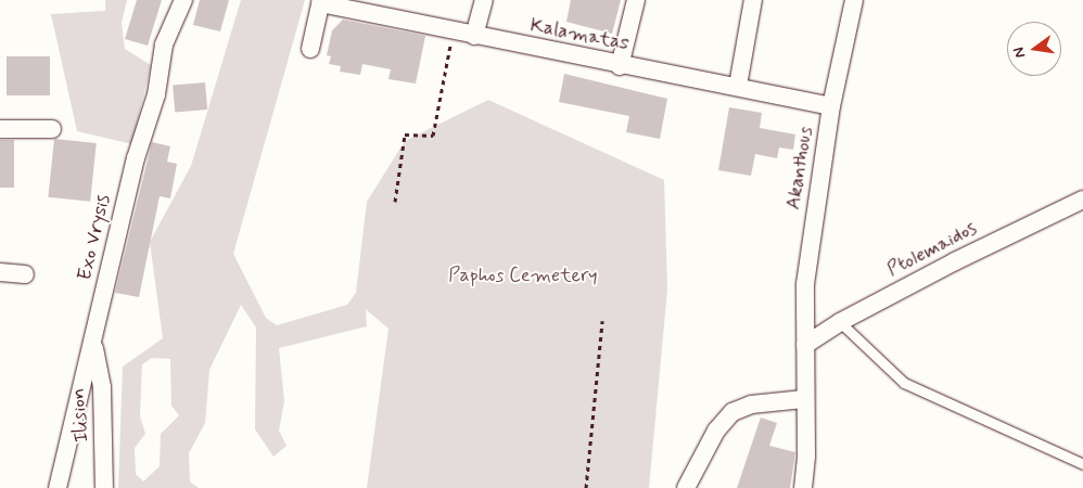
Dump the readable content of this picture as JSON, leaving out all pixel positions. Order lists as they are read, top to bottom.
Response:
{
  "streets": {
    "street": [
      "Kalamatas",
      "Akanthous",
      "Exo Vrysis",
      "Ptolemaidos",
      "Ilision"
    ]
  },
  "crossings": [
    ["Kalamatas", "Akanthous"],
    ["Akanthous", "Ptolemaidos"],
    ["Exo Vrysis", "Ilision"]
  ],
  "parks": ["Paphos Cemetery"],
  "north": "left"
}
